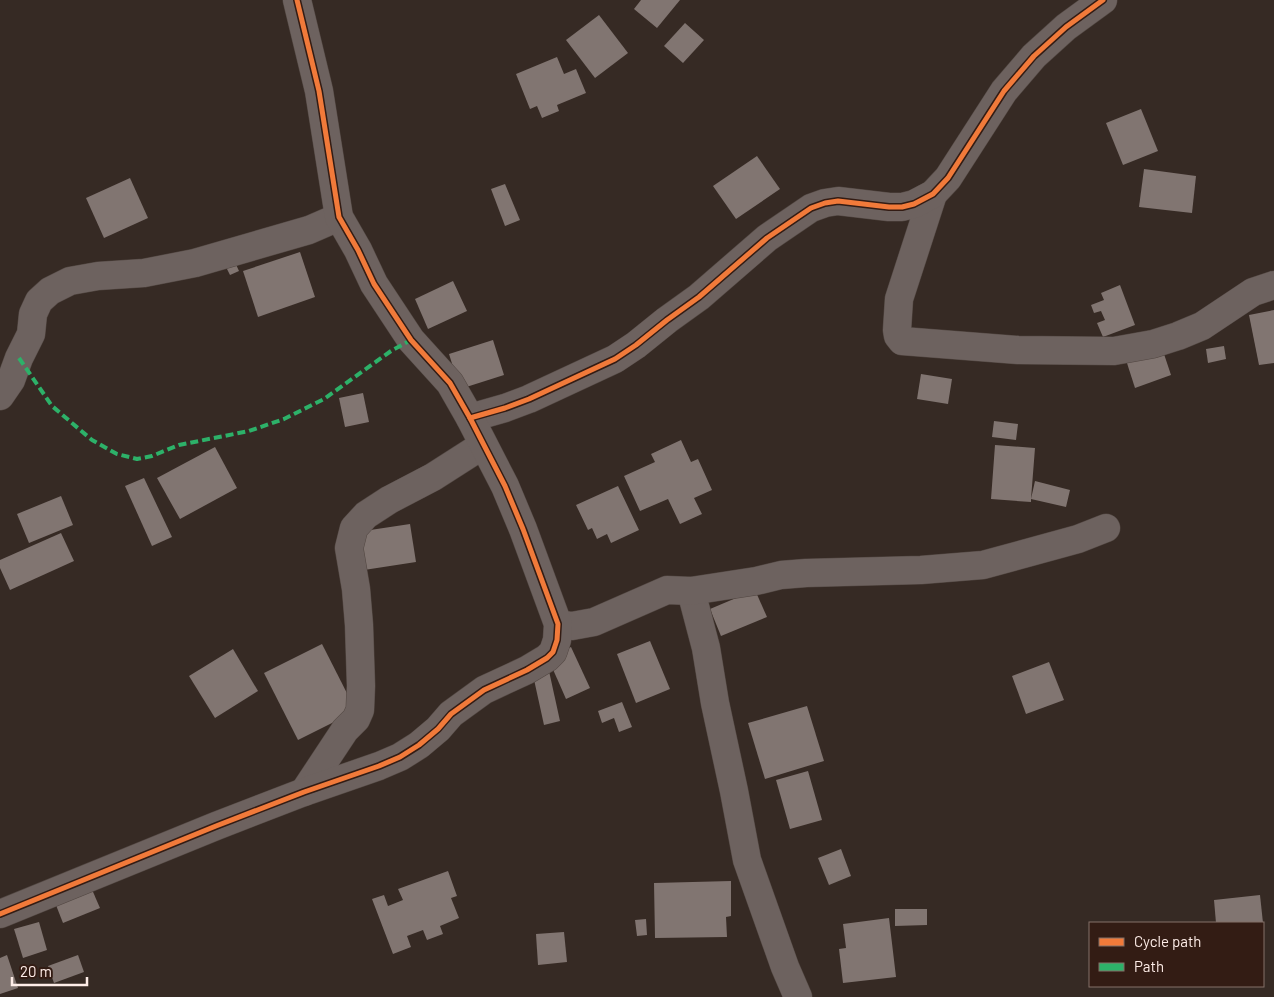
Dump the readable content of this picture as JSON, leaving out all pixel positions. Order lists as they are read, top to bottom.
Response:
{
  "legend": ["Cycle path", "Path"],
  "scale_bar": "20 m"
}
